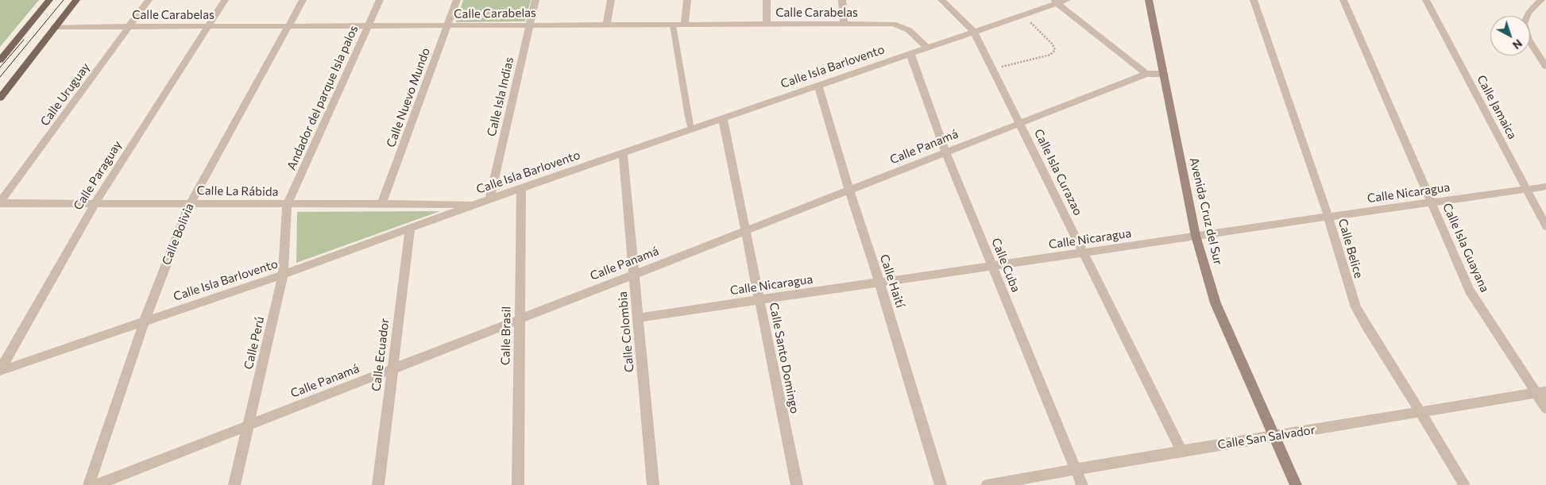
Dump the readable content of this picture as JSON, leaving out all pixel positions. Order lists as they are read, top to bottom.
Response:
{
  "streets": {
    "main road": ["Avenida Cruz del Sur"],
    "street": [
      "Calle Carabelas",
      "Calle Isla Barlovento",
      "Calle Uruguay",
      "Calle Isla Indias",
      "Andador del parque Isla palos",
      "Calle Nuevo Mundo",
      "Calle Jamaica",
      "Calle Panamá",
      "Calle Isla Curazao",
      "Calle Paraguay",
      "Calle La Rábida",
      "Calle Nicaragua",
      "Calle Bolivia",
      "Calle Isla Guayana",
      "Calle Belice",
      "Calle Cuba",
      "Calle Haití",
      "Calle Colombia",
      "Calle Brasil",
      "Calle Perú",
      "Calle Ecuador",
      "Calle Santo Domingo",
      "Calle San Salvador"
    ]
  },
  "crossings": [
    ["Calle Carabelas", "Calle Isla Barlovento"],
    ["Calle Carabelas", "Calle Uruguay"],
    ["Calle Carabelas", "Calle Isla Indias"],
    ["Calle Carabelas", "Andador del parque Isla palos"],
    ["Calle Carabelas", "Calle Nuevo Mundo"],
    ["Calle Carabelas", "Calle Paraguay"],
    ["Calle Carabelas", "Calle Bolivia"],
    ["Calle Isla Barlovento", "Calle Isla Indias"],
    ["Calle Isla Barlovento", "Calle Isla Curazao"],
    ["Calle Isla Barlovento", "Calle Paraguay"],
    ["Calle Isla Barlovento", "Calle La Rábida"],
    ["Calle Isla Barlovento", "Calle Bolivia"],
    ["Calle Isla Barlovento", "Calle Cuba"],
    ["Calle Isla Barlovento", "Calle Haití"],
    ["Calle Isla Barlovento", "Calle Colombia"],
    ["Calle Isla Barlovento", "Calle Brasil"],
    ["Calle Isla Barlovento", "Calle Perú"],
    ["Calle Isla Barlovento", "Calle Ecuador"],
    ["Calle Isla Barlovento", "Calle Santo Domingo"],
    ["Calle Uruguay", "Calle La Rábida"],
    ["Andador del parque Isla palos", "Calle La Rábida"],
    ["Andador del parque Isla palos", "Calle Perú"],
    ["Calle Nuevo Mundo", "Calle La Rábida"],
    ["Calle Jamaica", "Calle Nicaragua"],
    ["Calle Panamá", "Calle Isla Curazao"],
    ["Calle Panamá", "Avenida Cruz del Sur"],
    ["Calle Panamá", "Calle Cuba"],
    ["Calle Panamá", "Calle Haití"],
    ["Calle Panamá", "Calle Colombia"],
    ["Calle Panamá", "Calle Brasil"],
    ["Calle Panamá", "Calle Perú"],
    ["Calle Panamá", "Calle Ecuador"],
    ["Calle Panamá", "Calle Santo Domingo"],
    ["Calle Isla Curazao", "Calle Nicaragua"],
    ["Calle Isla Curazao", "Calle San Salvador"],
    ["Calle Paraguay", "Calle La Rábida"],
    ["Calle La Rábida", "Calle Bolivia"],
    ["Calle La Rábida", "Calle Perú"],
    ["Calle Nicaragua", "Avenida Cruz del Sur"],
    ["Calle Nicaragua", "Calle Isla Guayana"],
    ["Calle Nicaragua", "Calle Belice"],
    ["Calle Nicaragua", "Calle Cuba"],
    ["Calle Nicaragua", "Calle Haití"],
    ["Calle Nicaragua", "Calle Colombia"],
    ["Calle Nicaragua", "Calle Santo Domingo"],
    ["Avenida Cruz del Sur", "Calle San Salvador"],
    ["Calle Isla Guayana", "Calle San Salvador"],
    ["Calle Belice", "Calle San Salvador"],
    ["Calle Cuba", "Calle San Salvador"]
  ],
  "north": "bottom right"
}
